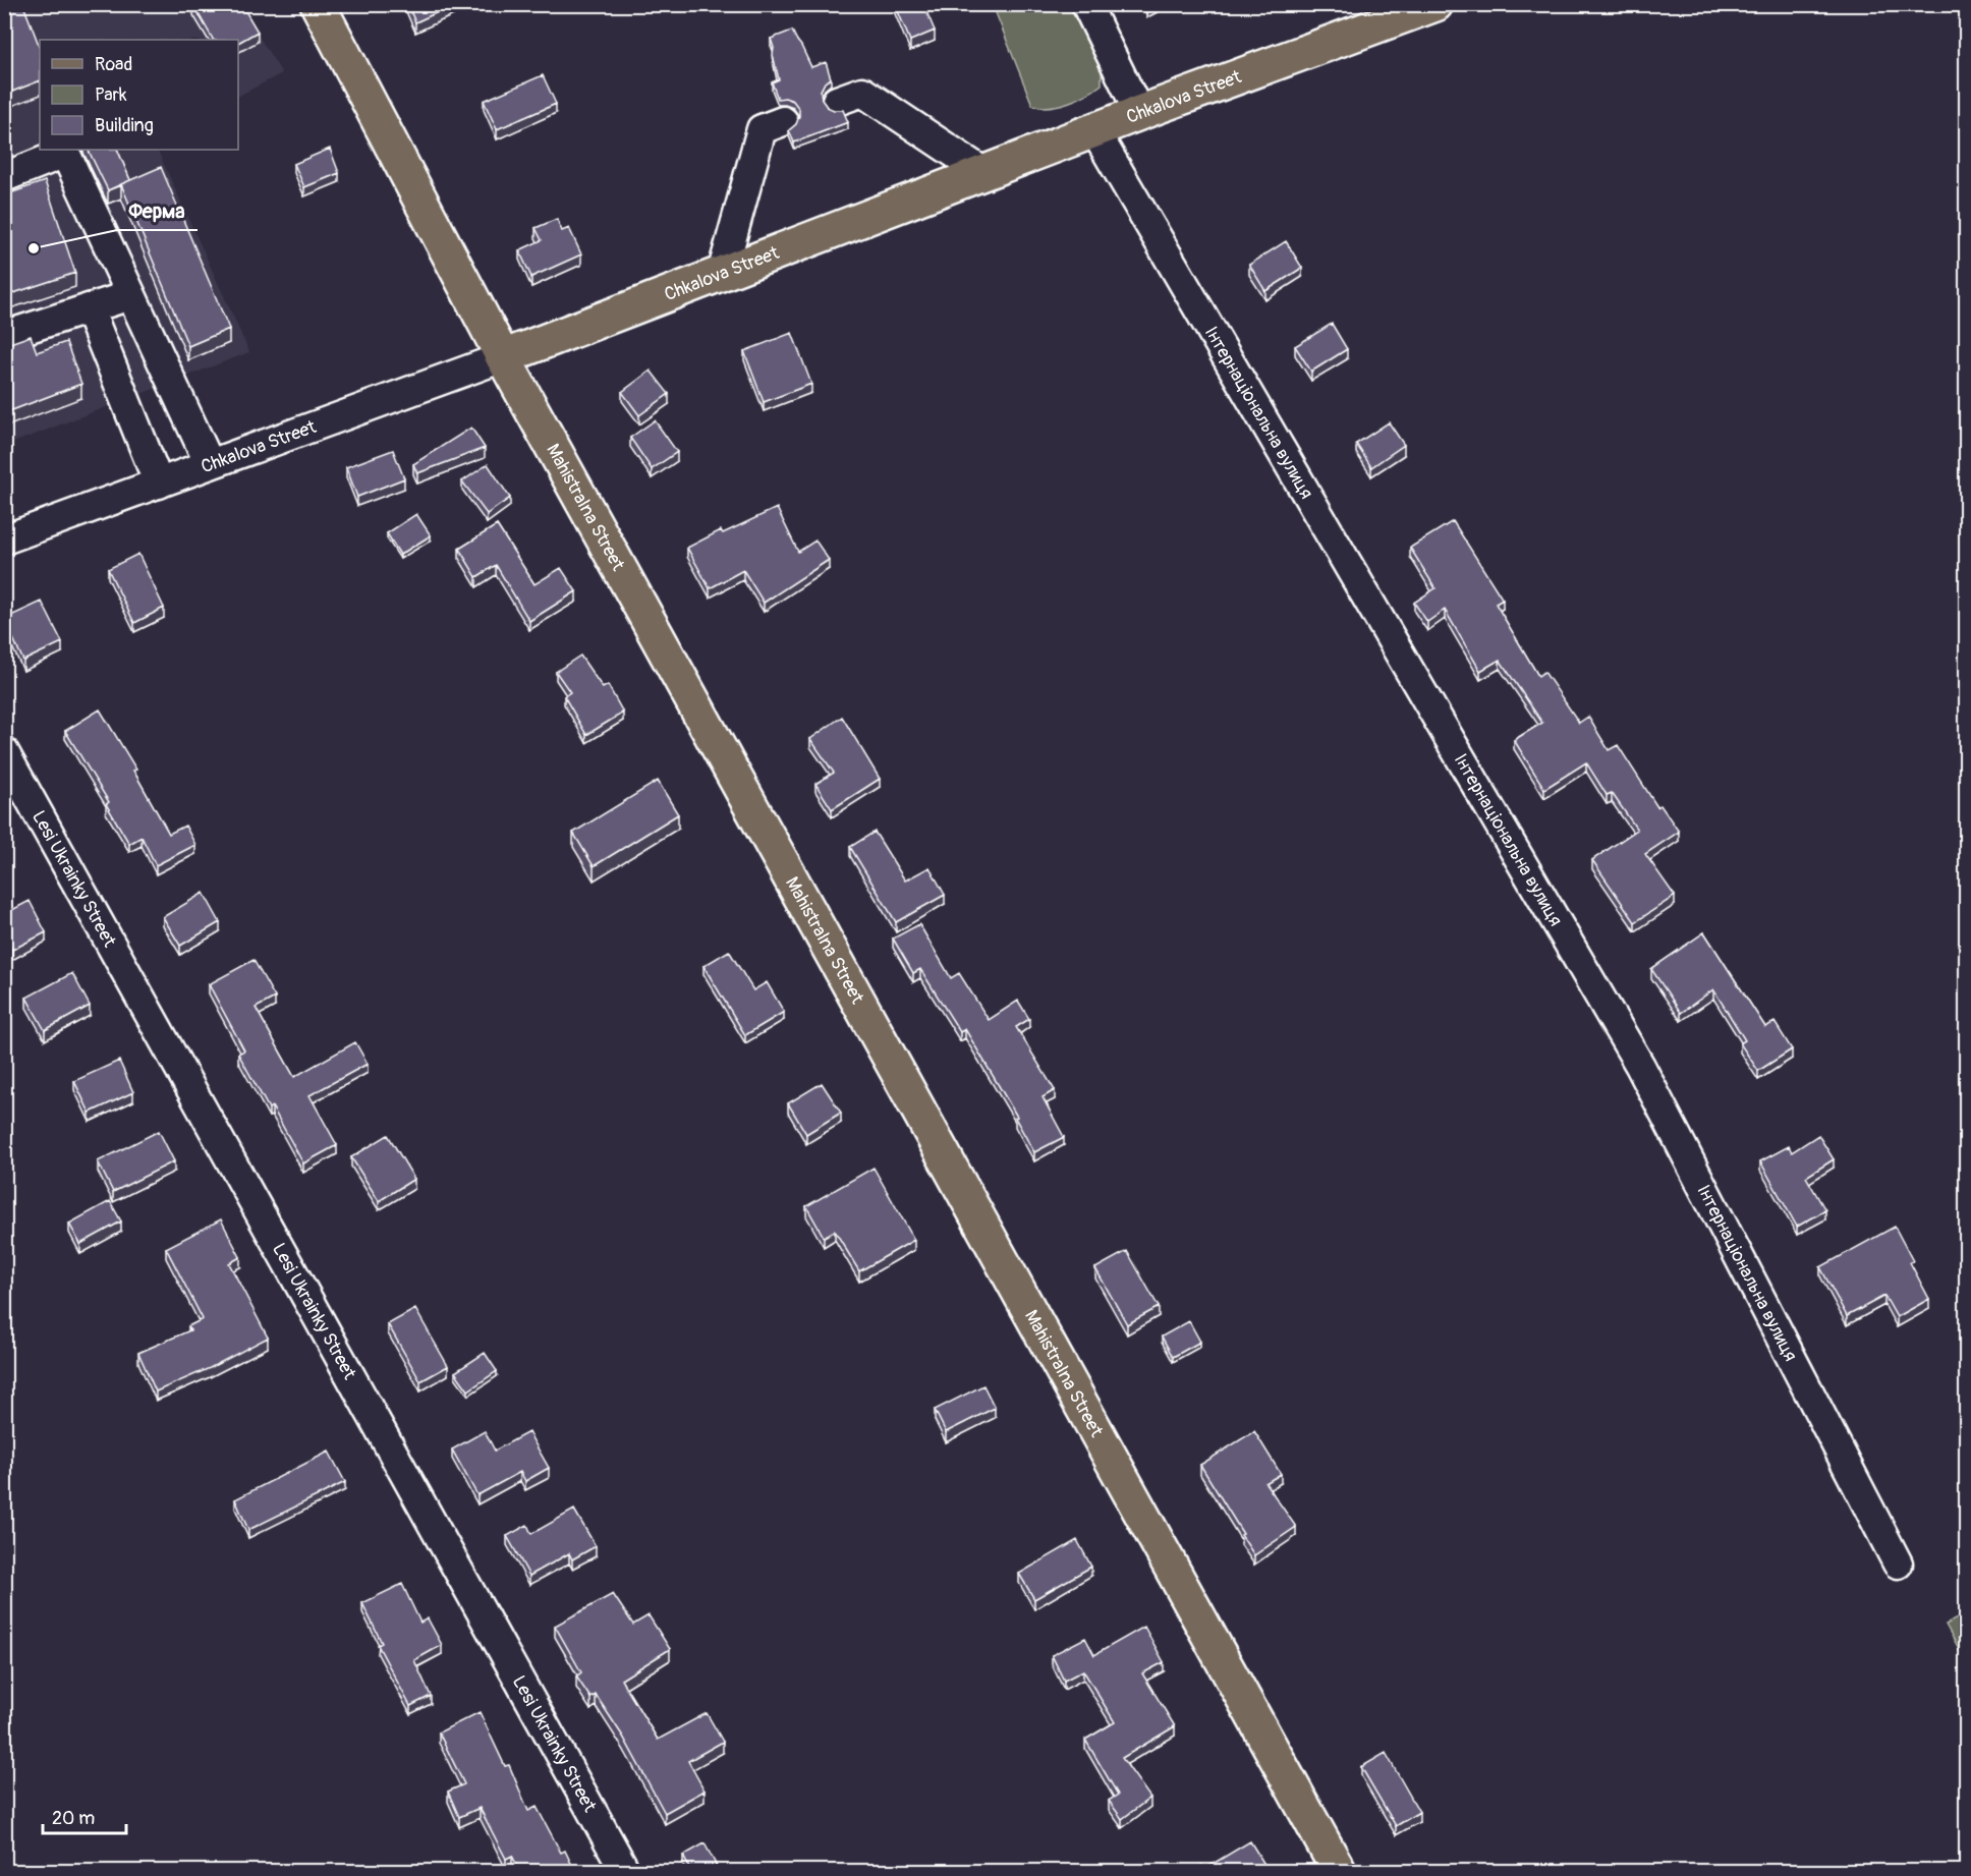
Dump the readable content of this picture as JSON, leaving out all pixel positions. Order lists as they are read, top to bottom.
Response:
{
  "streets": {
    "main road": ["Chkalova Street", "Mahistralna Street"],
    "street": ["Інтернаціональна вулиця", "Lesi Ukrainky Street"]
  },
  "crossings": [
    ["Chkalova Street", "Інтернаціональна вулиця"],
    ["Chkalova Street", "Mahistralna Street"]
  ],
  "places": ["Ферма"],
  "legend": ["Road", "Park", "Building"],
  "scale_bar": "20 m"
}
